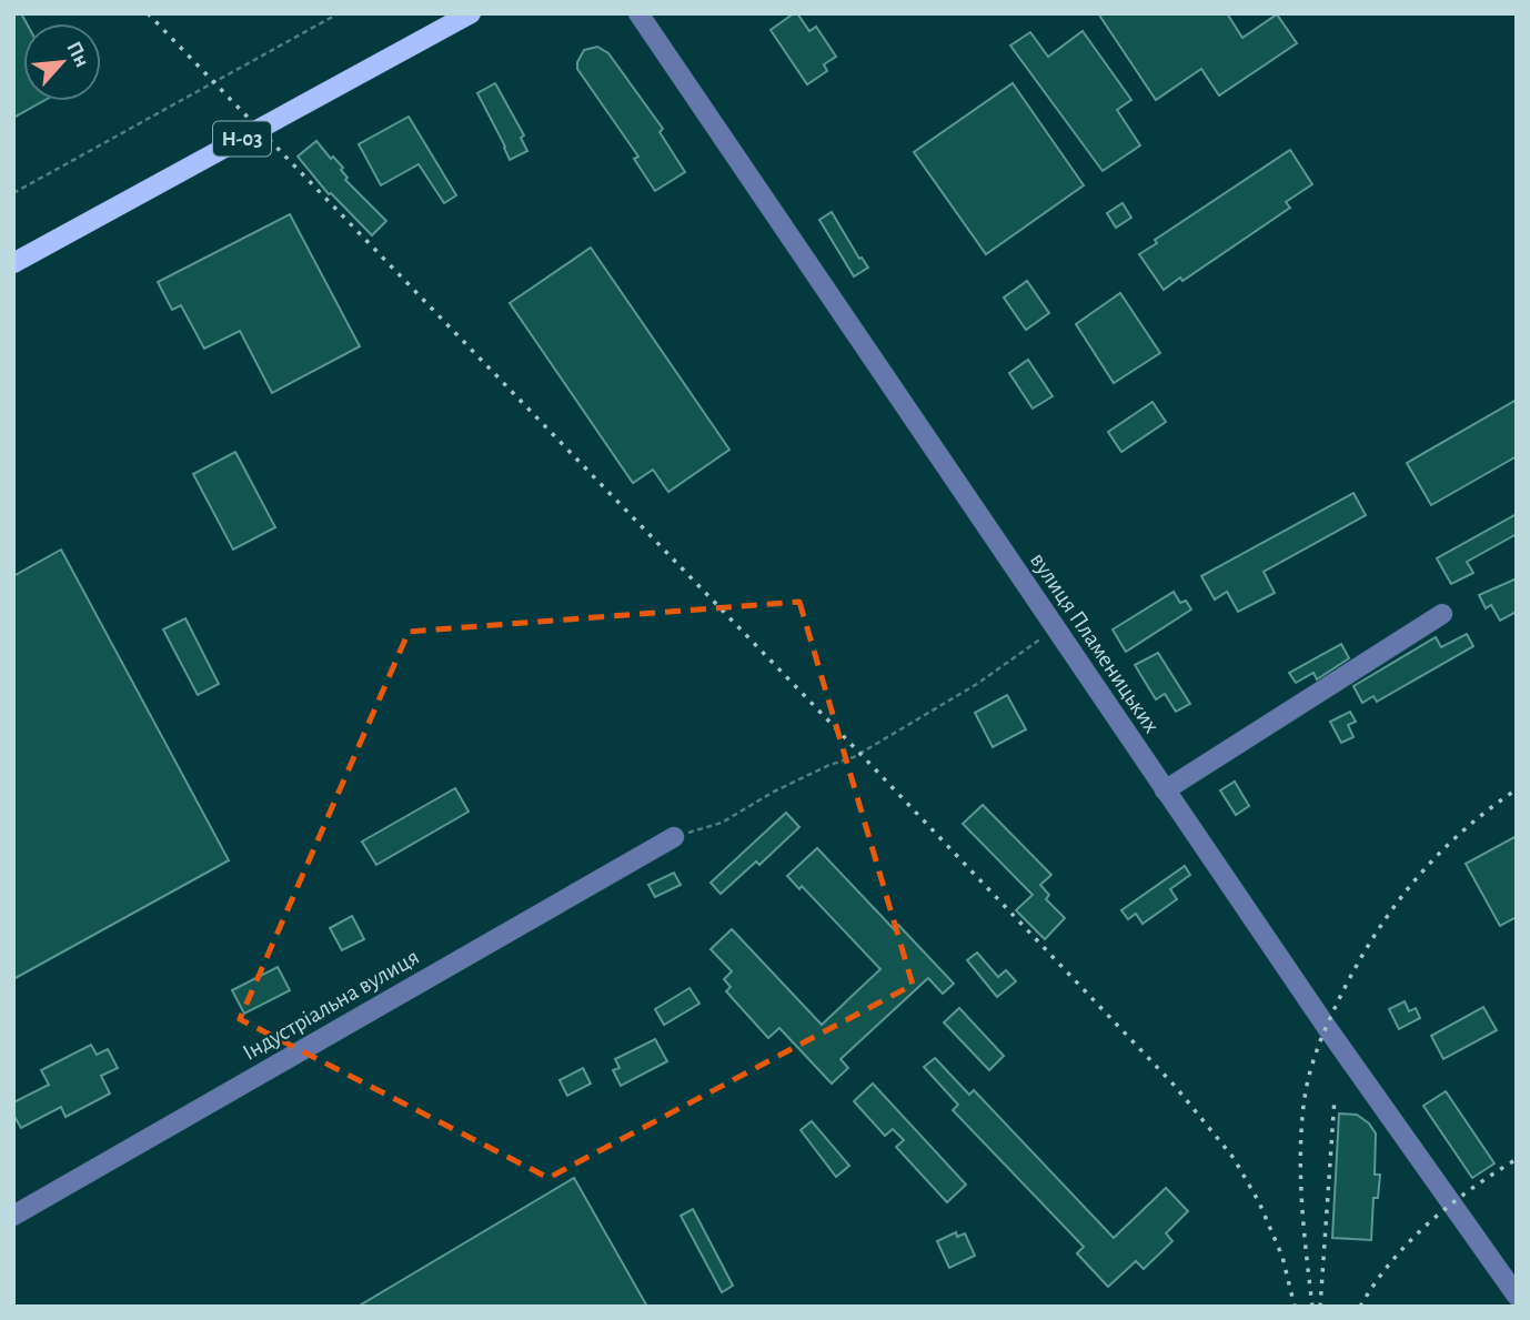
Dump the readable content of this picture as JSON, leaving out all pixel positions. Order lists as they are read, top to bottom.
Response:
{
  "streets": {
    "main road": ["Н-03"],
    "street": ["вулиця Пламеницьких", "Індустріальна вулиця"]
  },
  "north": "top right"
}
